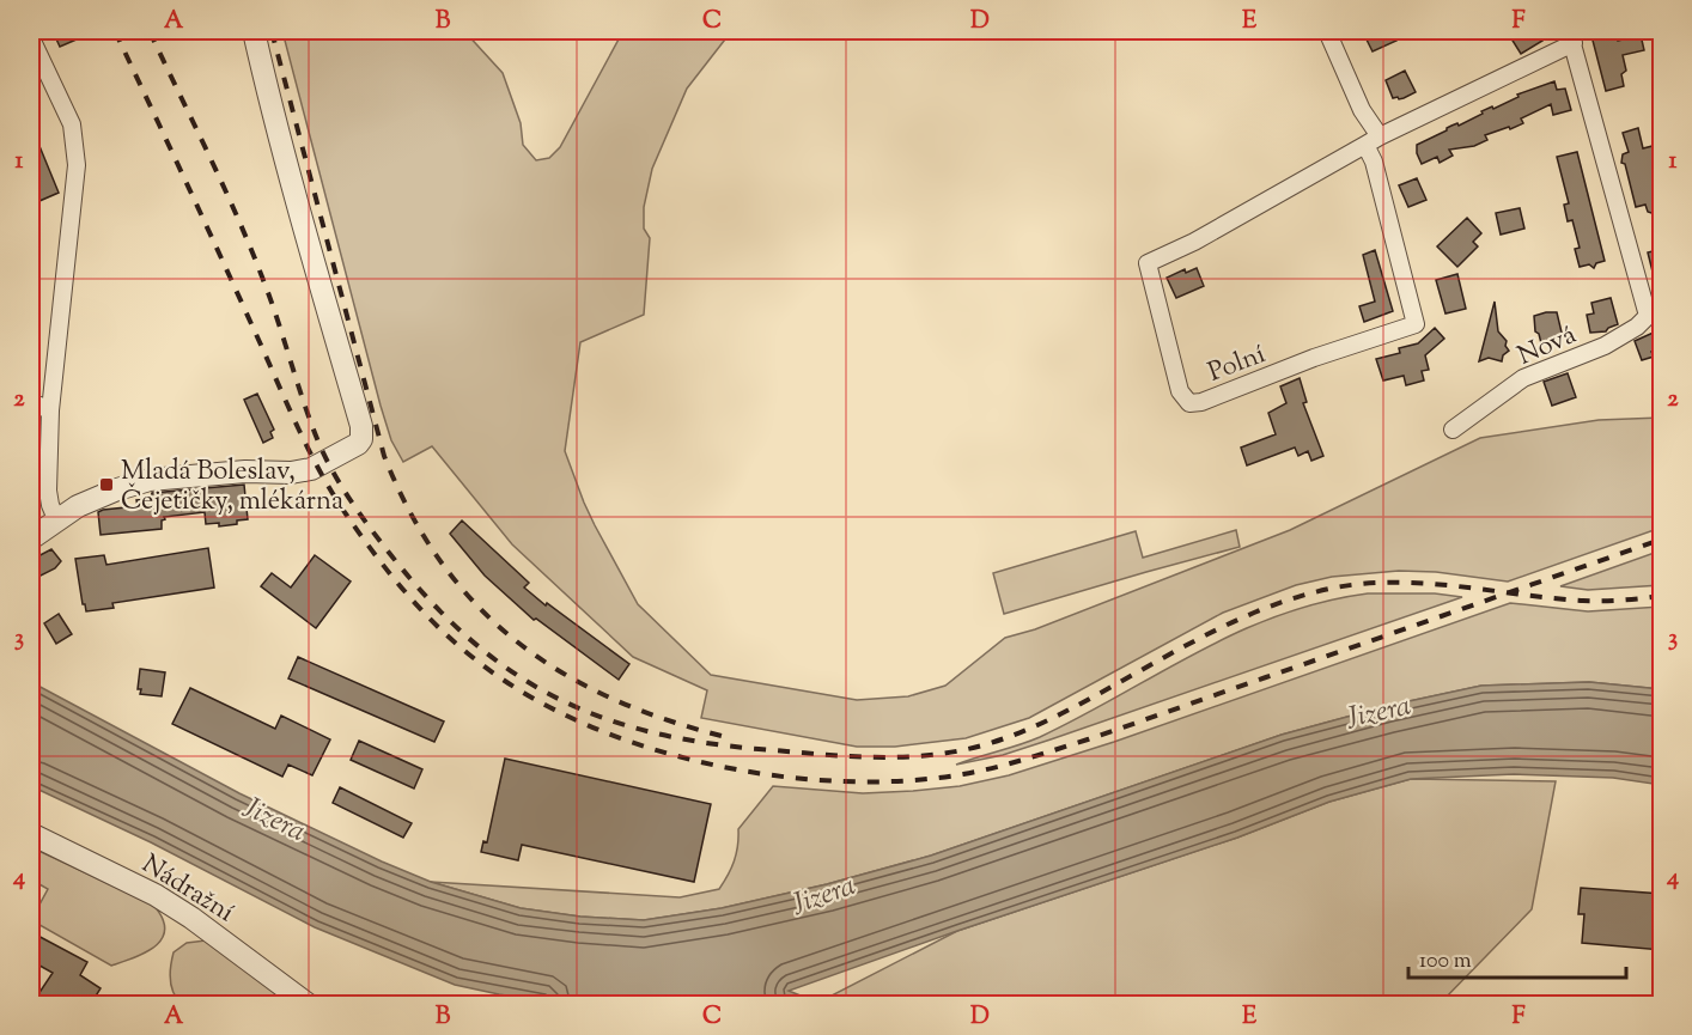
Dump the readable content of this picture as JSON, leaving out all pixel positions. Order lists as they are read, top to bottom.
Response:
{
  "streets": {
    "street": ["Nová", "Polní", "Nádražní"]
  },
  "water": ["Jizera"],
  "places": {
    "transit": ["Mladá Boleslav, Čejetičky, mlékárna"]
  },
  "scale_bar": "100 m",
  "grid": {
    "columns": [
      "A",
      "B",
      "C",
      "D",
      "E",
      "F"
    ],
    "rows": [
      "1",
      "2",
      "3",
      "4"
    ]
  }
}
